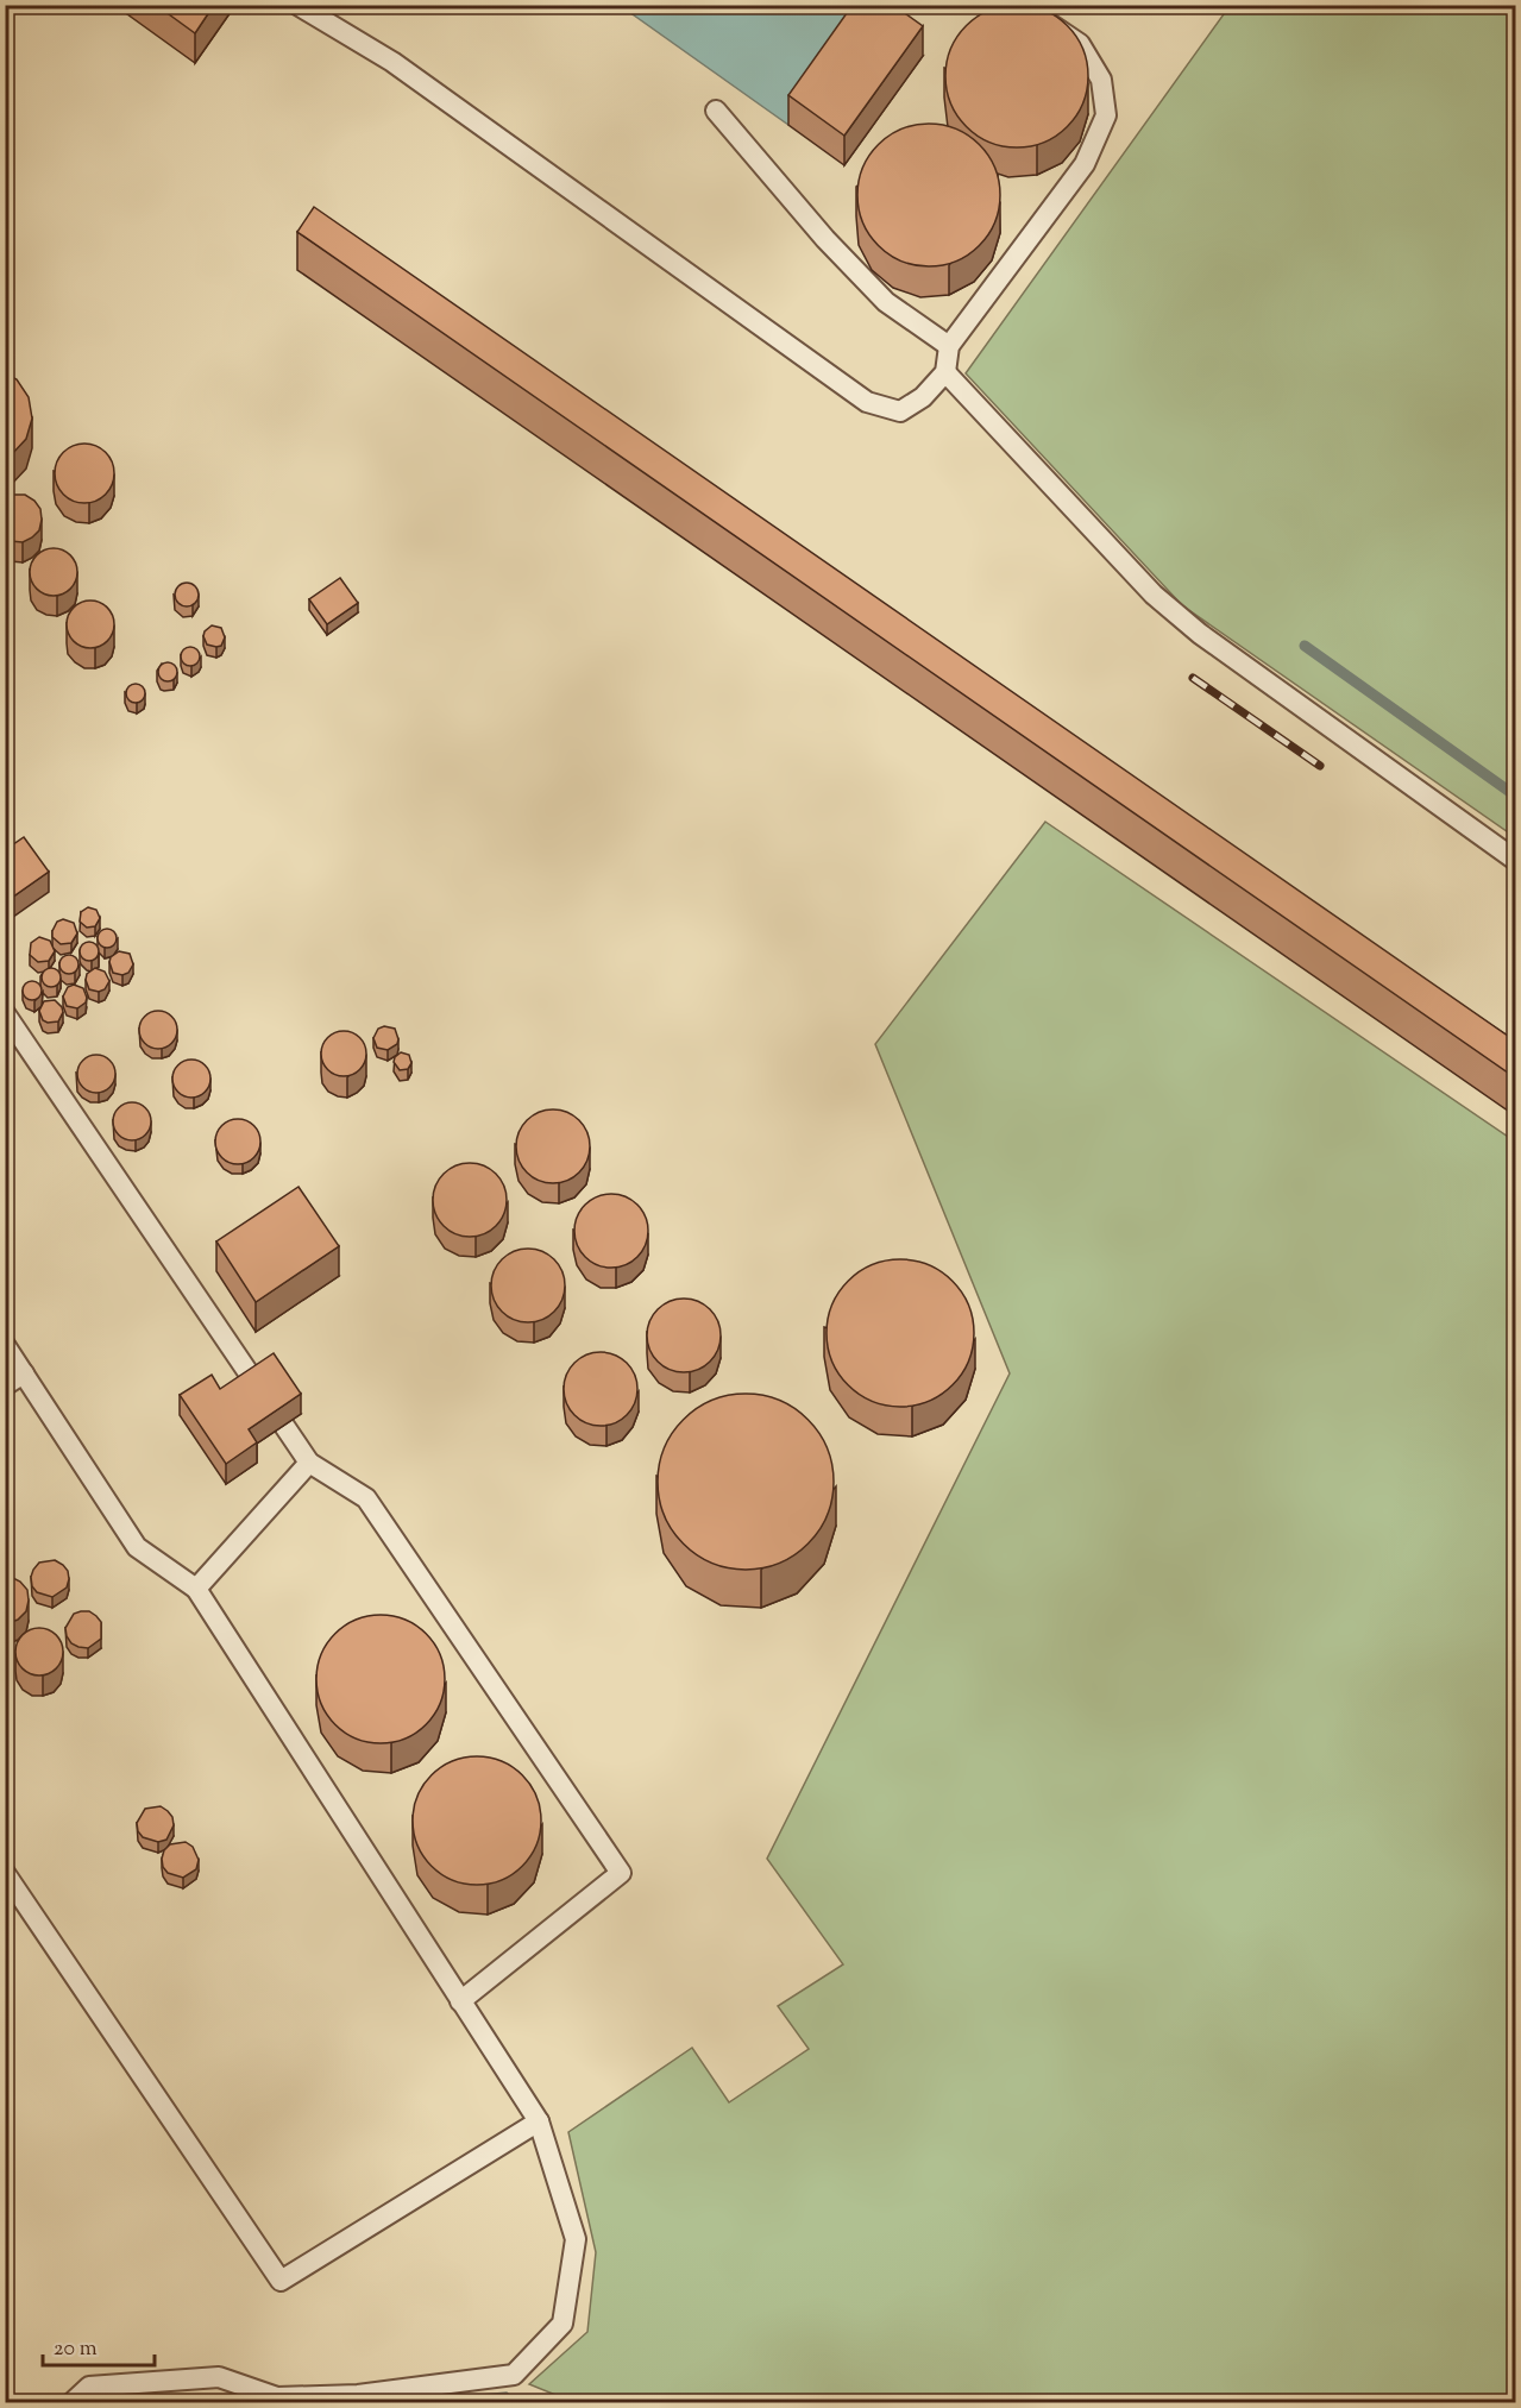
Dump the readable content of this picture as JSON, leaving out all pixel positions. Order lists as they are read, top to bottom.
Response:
{
  "scale_bar": "20 m"
}
